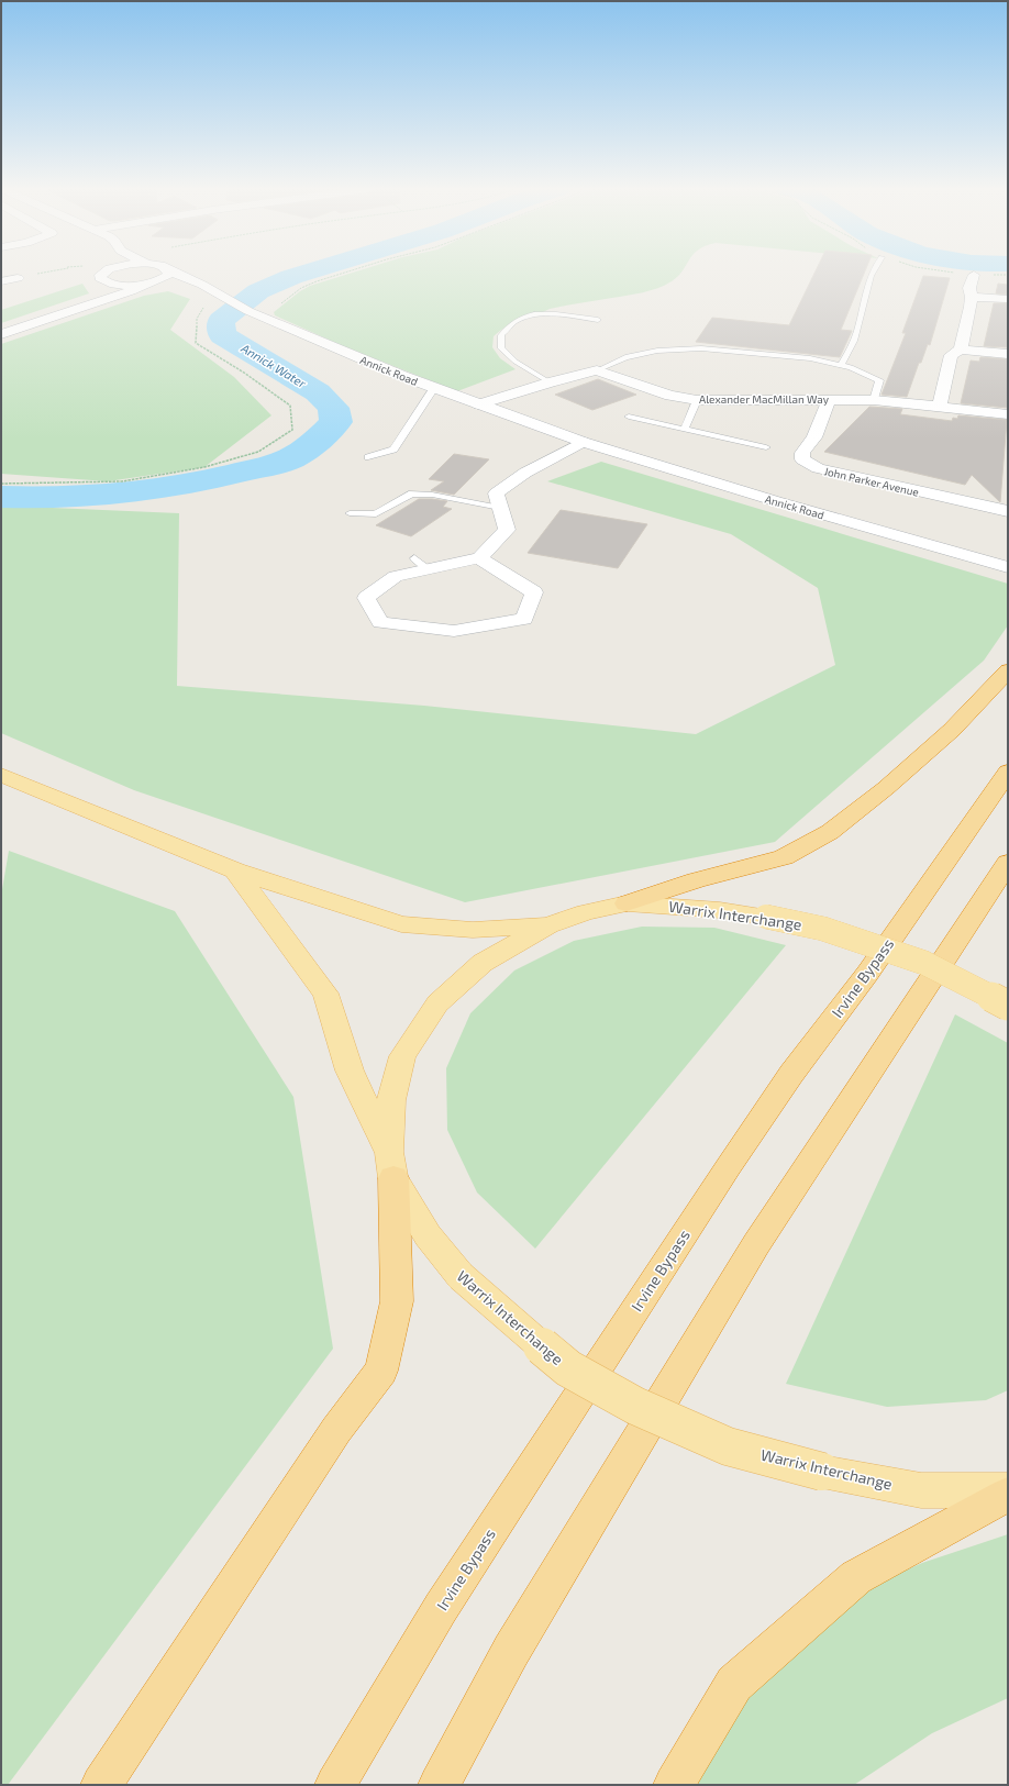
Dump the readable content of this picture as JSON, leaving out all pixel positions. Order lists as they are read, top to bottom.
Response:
{
  "streets": {
    "highway": ["Irvine Bypass"],
    "main road": ["Warrix Interchange"],
    "street": ["Annick Road", "Alexander MacMillan Way", "John Parker Avenue"]
  },
  "crossings": [
    ["Alexander MacMillan Way", "John Parker Avenue"]
  ],
  "water": ["Annick Water"]
}
